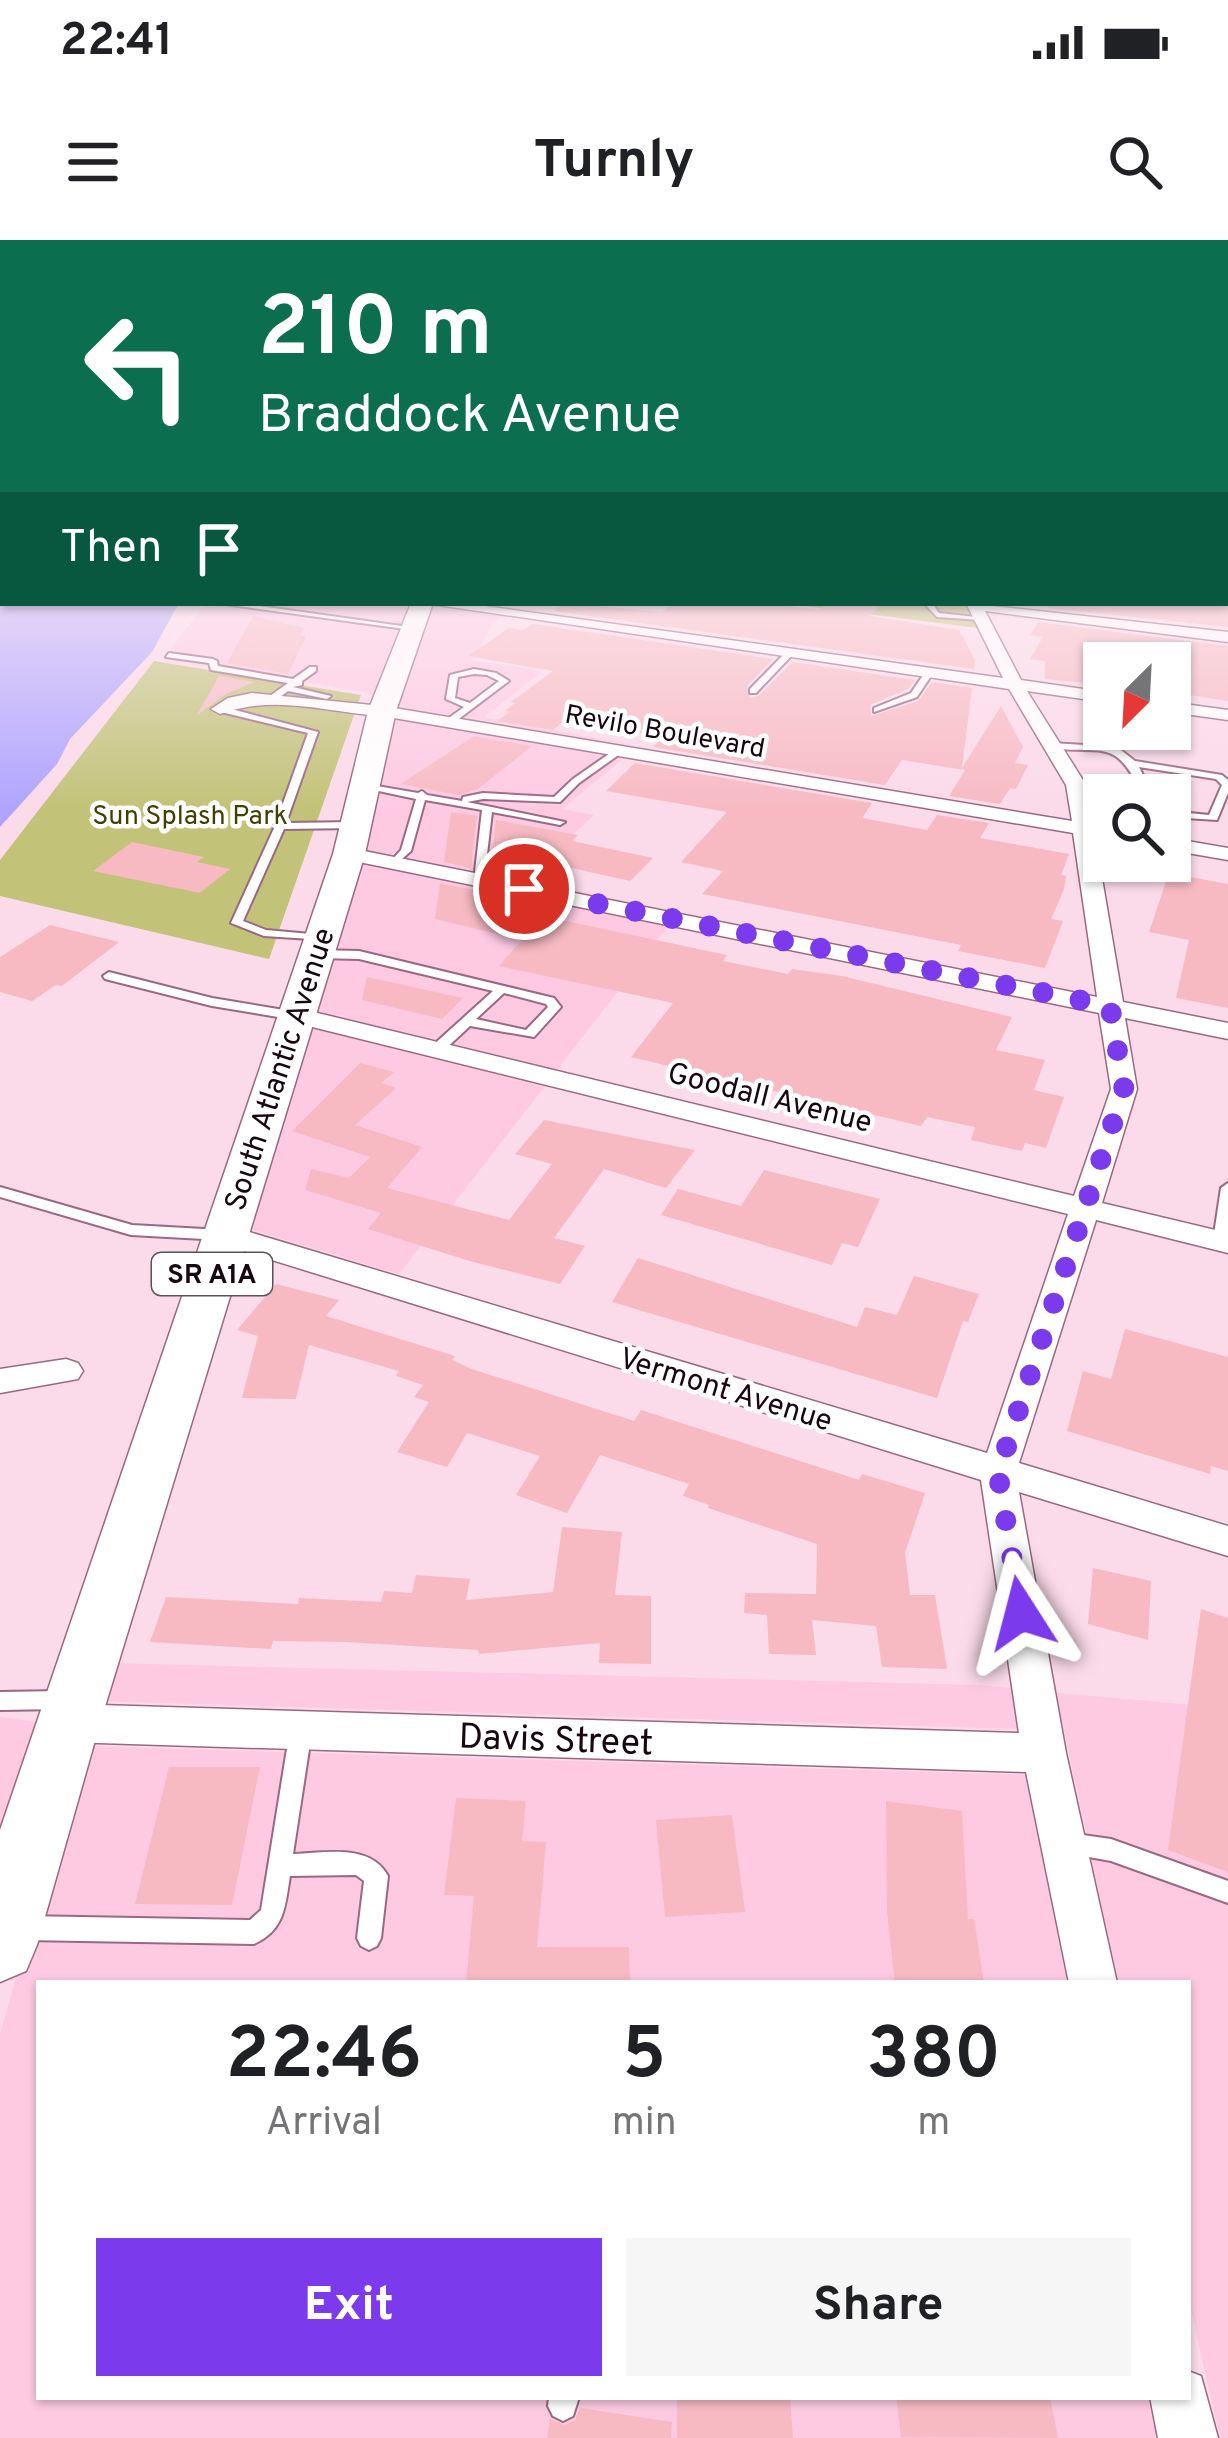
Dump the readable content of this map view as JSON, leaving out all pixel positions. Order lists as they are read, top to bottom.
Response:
{
  "streets": {
    "main road": ["South Atlantic Avenue", "SR A1A"],
    "street": [
      "Revilo Boulevard",
      "Goodall Avenue",
      "Vermont Avenue",
      "Davis Street"
    ]
  },
  "crossings": [
    ["Revilo Boulevard", "South Atlantic Avenue"],
    ["South Atlantic Avenue", "Goodall Avenue"],
    ["South Atlantic Avenue", "Vermont Avenue"],
    ["South Atlantic Avenue", "Davis Street"]
  ],
  "parks": ["Sun Splash Park"],
  "north": "bottom left",
  "page": {
    "status": "22:41",
    "header": "Turnly",
    "turn": ["210 m", "Braddock Avenue"],
    "then": "Then",
    "eta": [
      "22:46",
      "Arrival",
      "5",
      "min",
      "380",
      "m"
    ],
    "buttons": ["Exit", "Share"]
  }
}
